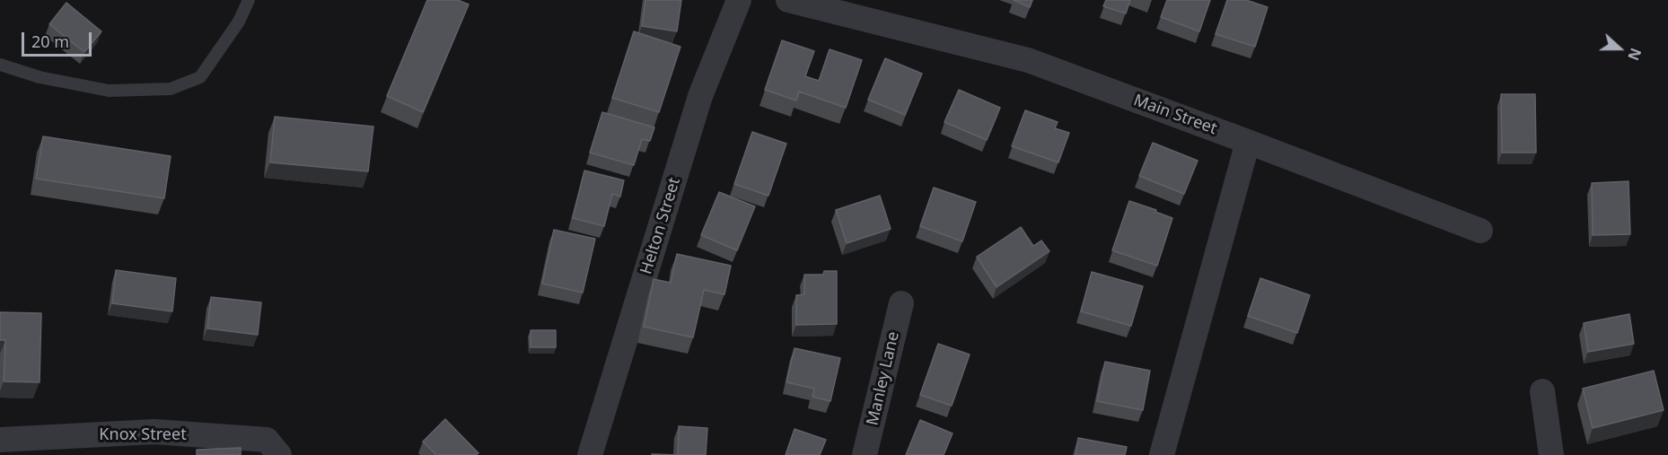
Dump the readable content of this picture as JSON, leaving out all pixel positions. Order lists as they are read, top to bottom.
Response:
{
  "streets": {
    "street": [
      "Main Street",
      "Helton Street",
      "Manley Lane",
      "Knox Street"
    ]
  },
  "scale_bar": "20 m",
  "north": "right"
}
